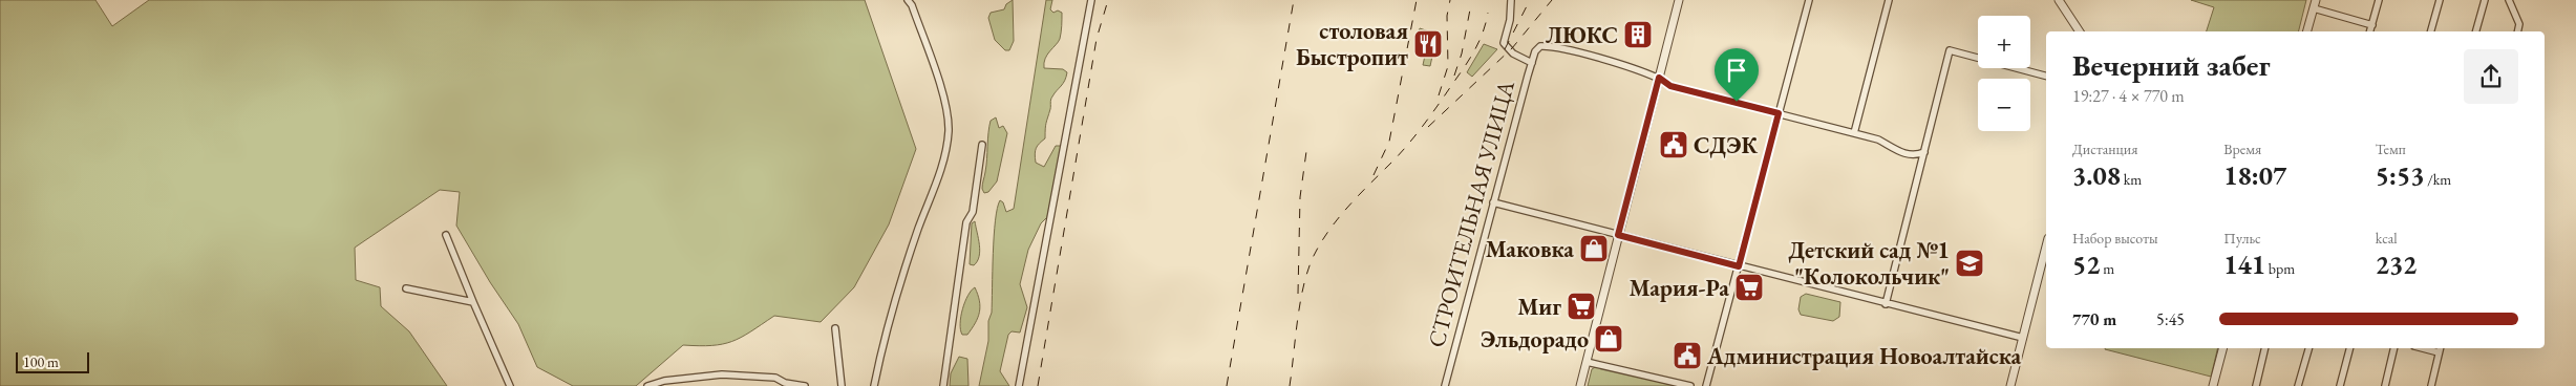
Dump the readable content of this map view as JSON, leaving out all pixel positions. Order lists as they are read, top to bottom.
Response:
{
  "streets": {
    "street": ["СТРОИТЕЛЬНАЯ УЛИЦА"]
  },
  "places": {
    "building": ["ЛЮКС"],
    "restaurant": ["столовая Быстропит"],
    "public building": ["СДЭК", "Администрация Новоалтайска"],
    "shop": ["Маковка", "Эльдорадо"],
    "school or university": ["Детский сад №1 \"Колокольчик\""],
    "supermarket": ["Мария-Ра", "Миг"]
  },
  "scale_bar": "100 m",
  "page": {
    "map_buttons": ["+", "−"],
    "heading": ["Вечерний забег", "19:27 · 4 × 770 m"],
    "stats": [
      ["Дистанция", "3.08 km"],
      ["Время", "18:07"],
      ["Темп", "5:53 /km"],
      ["Набор высоты", "52 m"],
      ["Пульс", "141 bpm"],
      ["kcal", "232"]
    ],
    "list": [
      {
        "name": "770 m",
        "note": "5:45"
      }
    ],
    "scale": "100 m"
  }
}
